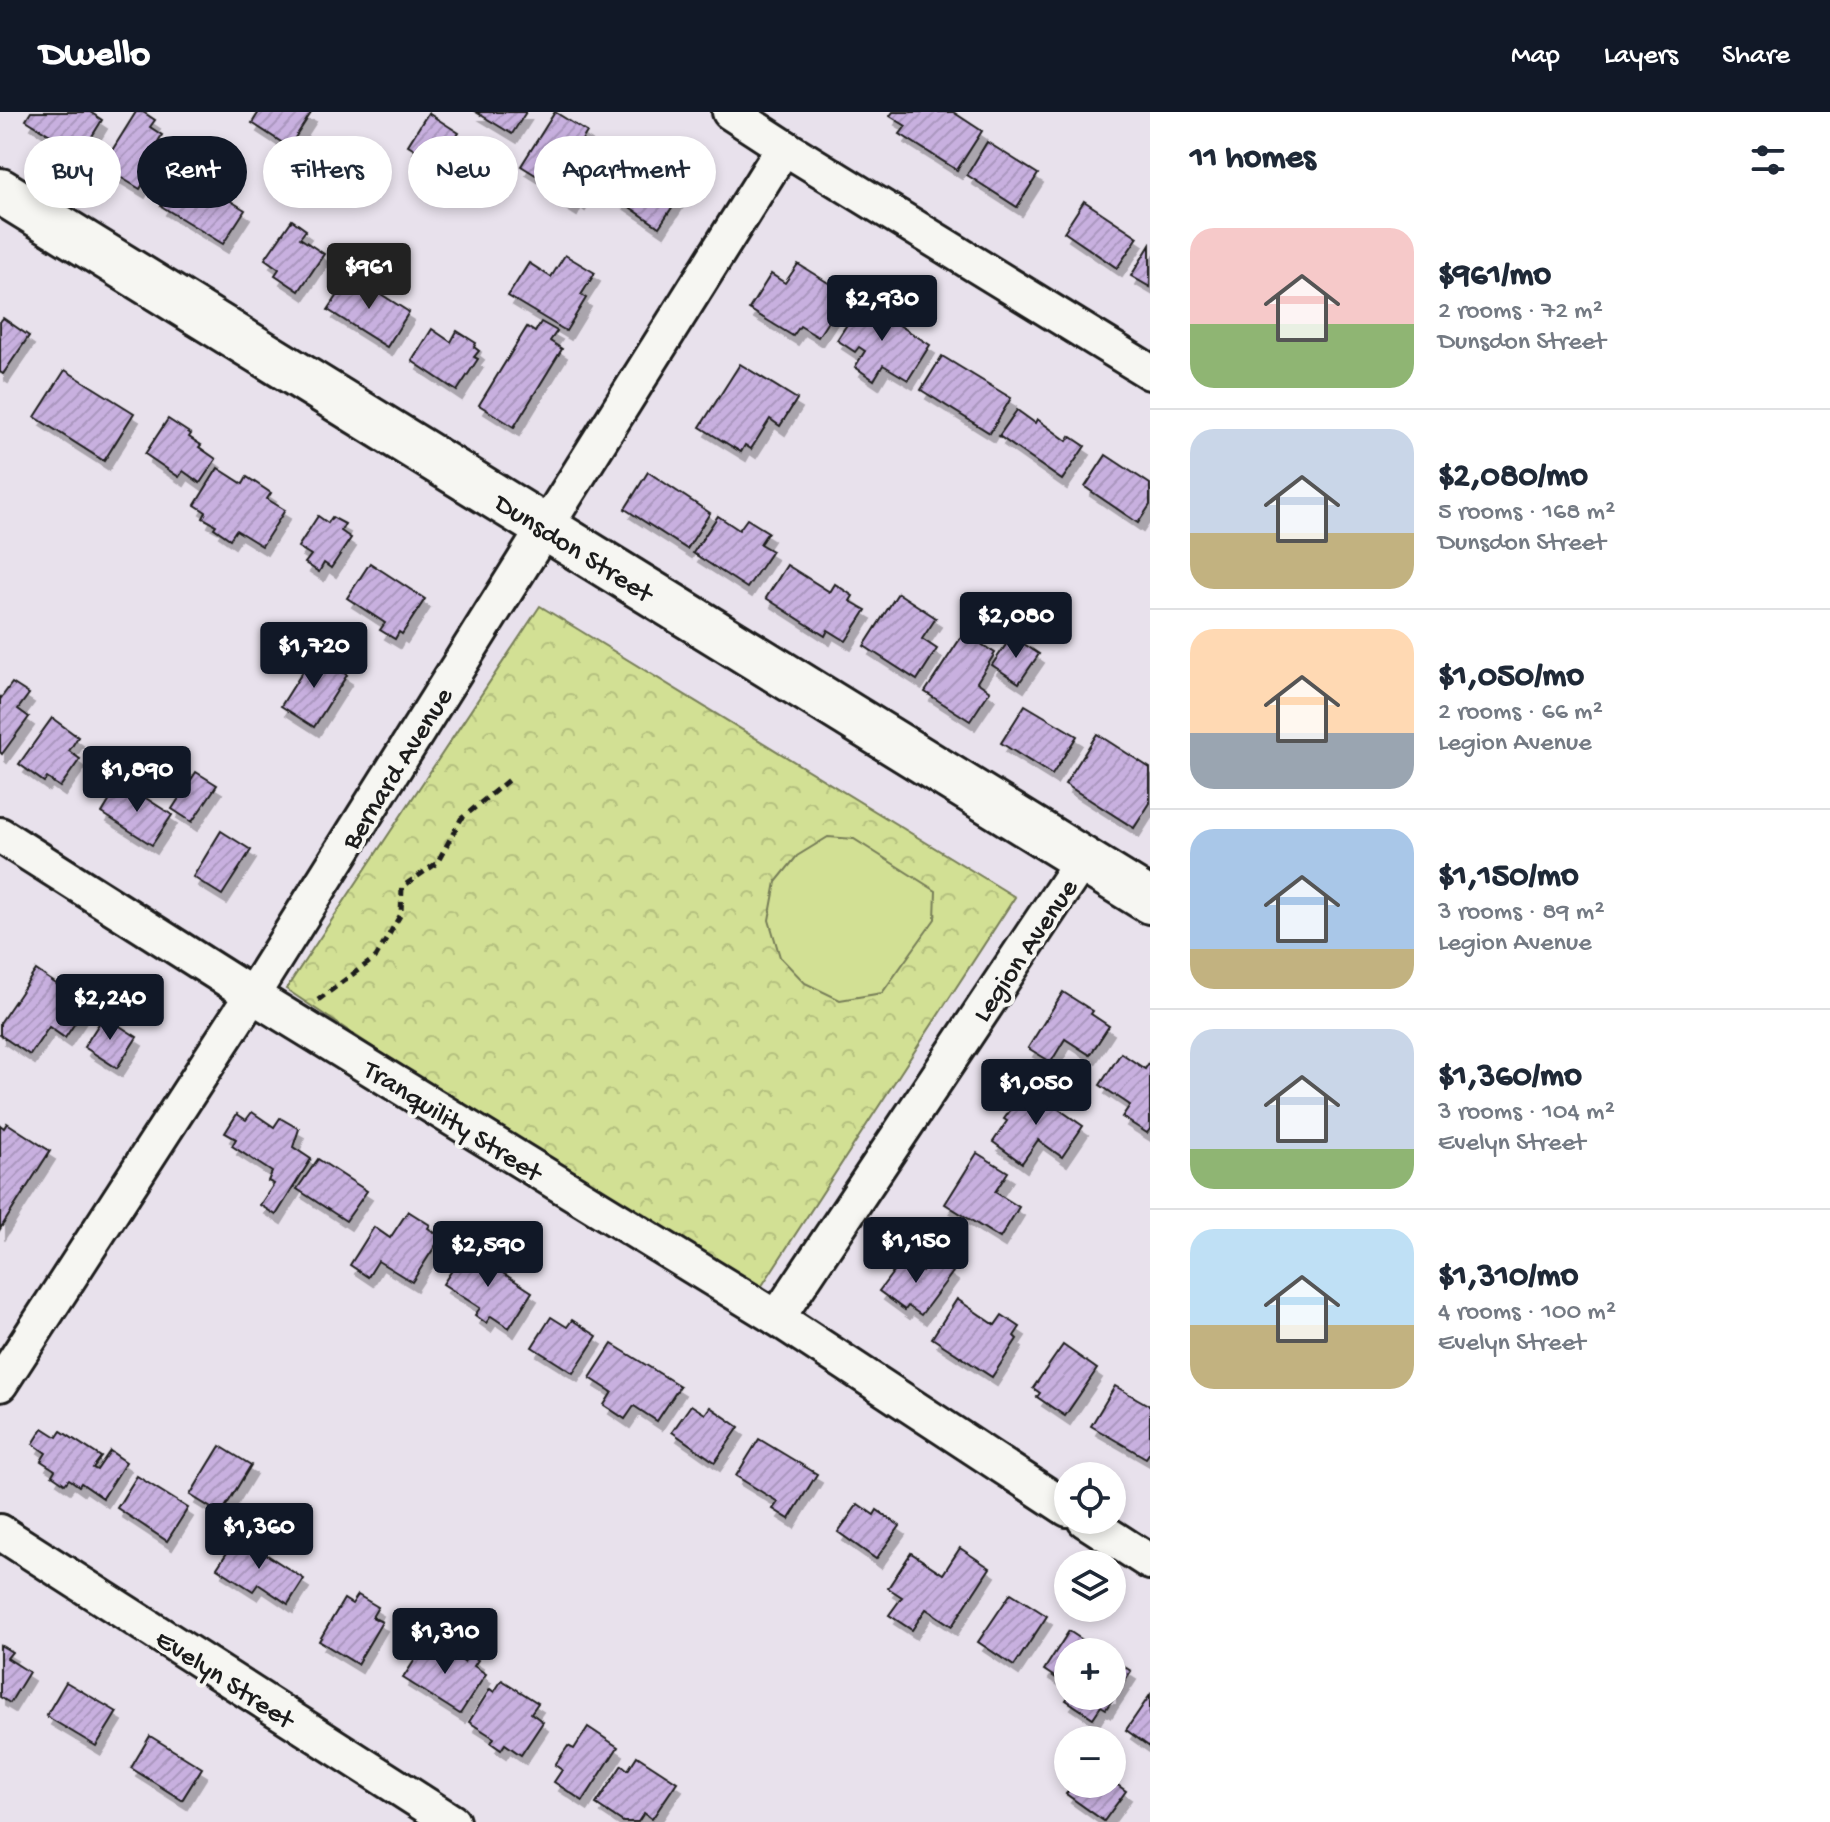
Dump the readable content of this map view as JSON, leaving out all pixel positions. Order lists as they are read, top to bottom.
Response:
{
  "streets": {
    "main road": ["Dunsdon Street"],
    "street": [
      "Bernard Avenue",
      "Legion Avenue",
      "Tranquility Street",
      "Evelyn Street"
    ]
  },
  "crossings": [
    ["Dunsdon Street", "Bernard Avenue"],
    ["Dunsdon Street", "Legion Avenue"],
    ["Bernard Avenue", "Tranquility Street"],
    ["Legion Avenue", "Tranquility Street"]
  ],
  "page": {
    "header": "Dwello",
    "nav": ["Map", "Layers", "Share"],
    "heading": "11 homes",
    "chip": [
      "Buy",
      "Rent",
      "Filters",
      "New",
      "Apartment"
    ],
    "list": [
      {
        "name": "$961/mo",
        "note": "2 rooms · 72 m² · Dunsdon Street"
      },
      {
        "name": "$2,080/mo",
        "note": "5 rooms · 168 m² · Dunsdon Street"
      },
      {
        "name": "$1,050/mo",
        "note": "2 rooms · 66 m² · Legion Avenue"
      },
      {
        "name": "$1,150/mo",
        "note": "3 rooms · 89 m² · Legion Avenue"
      },
      {
        "name": "$1,360/mo",
        "note": "3 rooms · 104 m² · Evelyn Street"
      },
      {
        "name": "$1,310/mo",
        "note": "4 rooms · 100 m² · Evelyn Street"
      }
    ],
    "price": [
      "$961",
      "$2,930",
      "$2,080",
      "$1,720",
      "$1,890",
      "$2,240",
      "$1,050",
      "$1,150",
      "$2,590",
      "$1,360",
      "$1,310"
    ],
    "map_buttons": ["+", "−"]
  }
}
